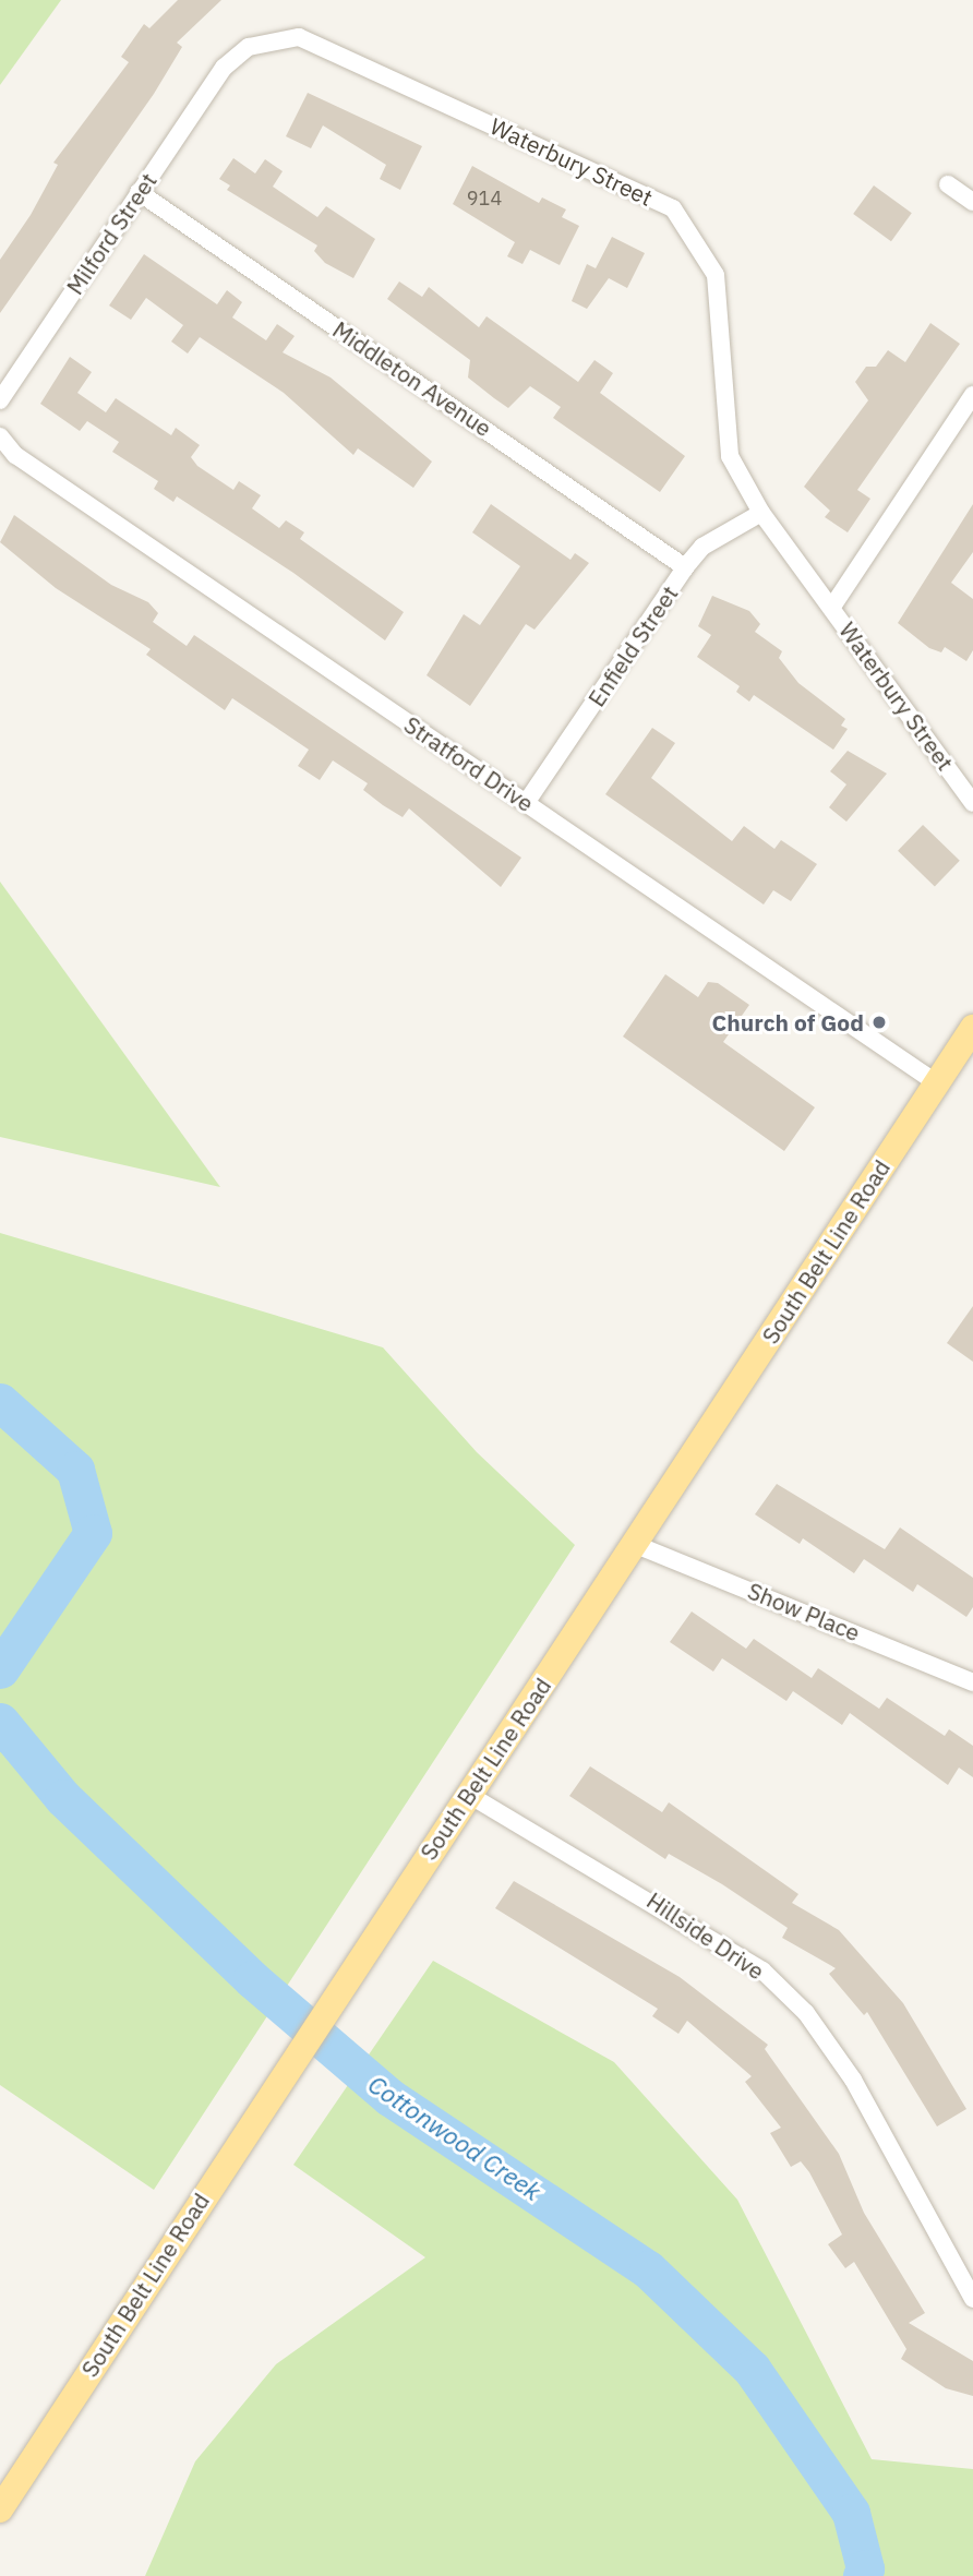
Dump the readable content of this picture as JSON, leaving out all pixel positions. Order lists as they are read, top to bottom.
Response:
{
  "streets": {
    "main road": ["South Belt Line Road"],
    "street": [
      "Waterbury Street",
      "Milford Street",
      "Middleton Avenue",
      "Enfield Street",
      "Stratford Drive",
      "Show Place",
      "Hillside Drive"
    ]
  },
  "crossings": [
    ["Waterbury Street", "Milford Street"],
    ["Waterbury Street", "Enfield Street"],
    ["Milford Street", "Middleton Avenue"],
    ["Middleton Avenue", "Enfield Street"],
    ["Enfield Street", "Stratford Drive"],
    ["Stratford Drive", "South Belt Line Road"],
    ["South Belt Line Road", "Show Place"],
    ["South Belt Line Road", "Hillside Drive"]
  ],
  "water": ["Cottonwood Creek"],
  "places": ["Church of God"],
  "house_numbers": ["914"]
}
